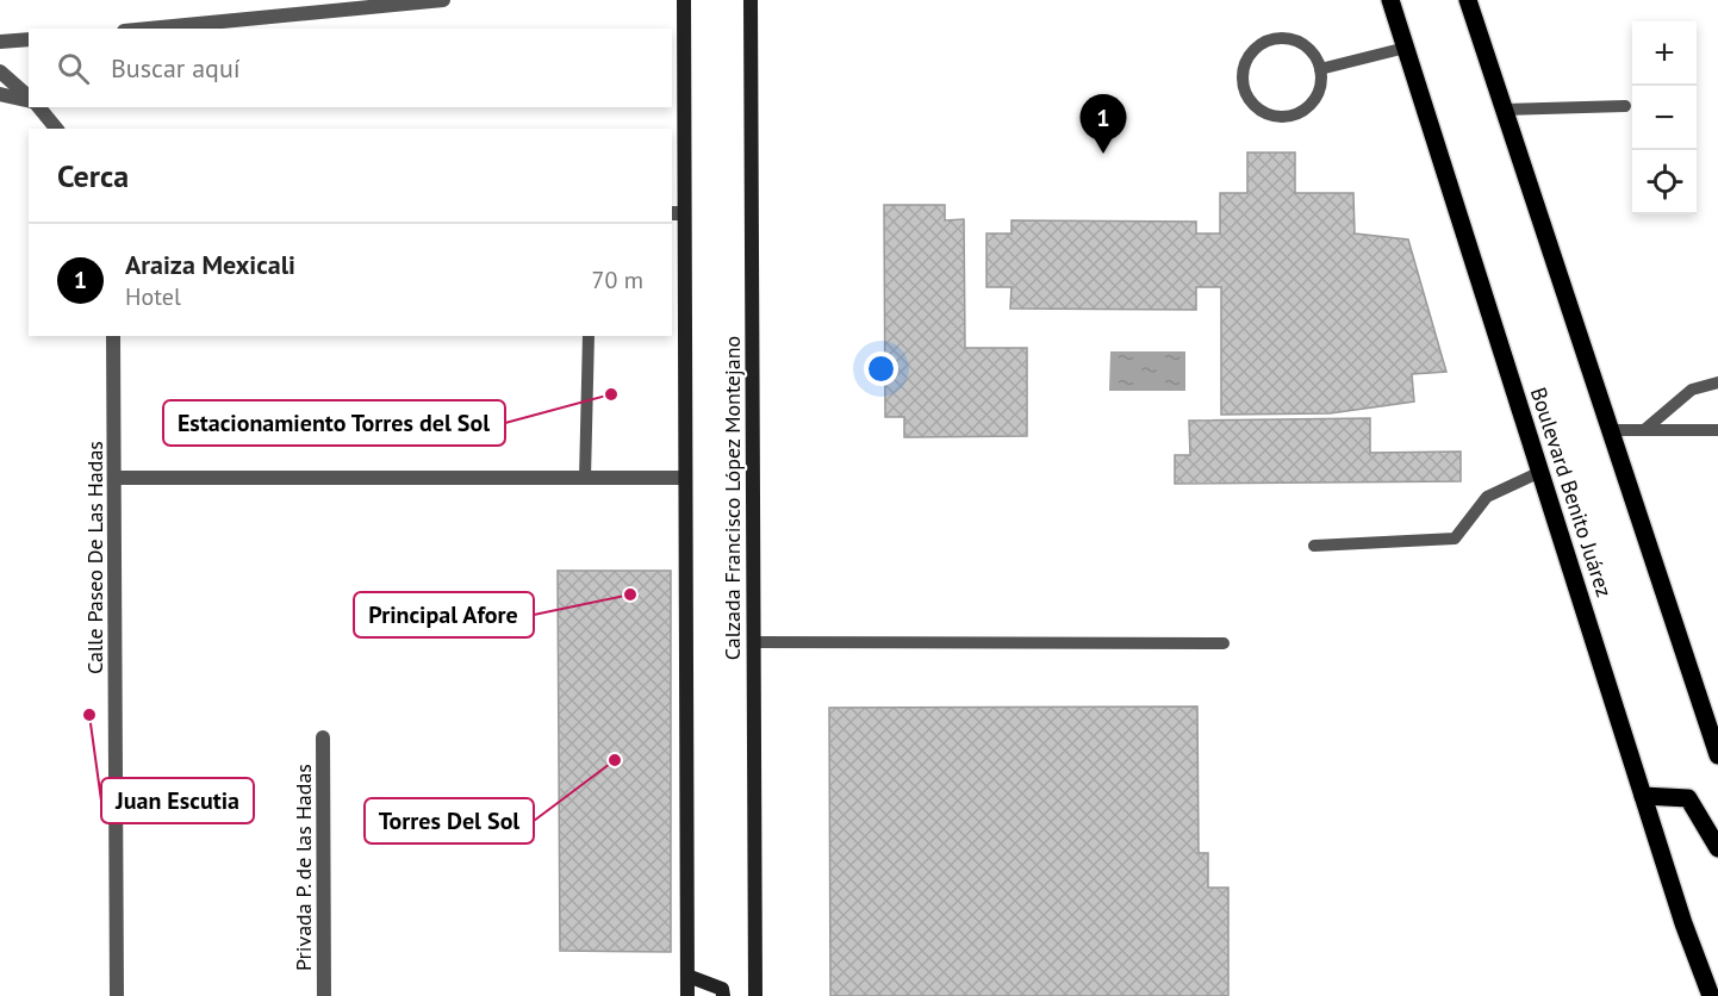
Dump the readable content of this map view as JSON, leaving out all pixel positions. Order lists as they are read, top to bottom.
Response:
{
  "streets": {
    "main road": ["Boulevard Benito Juárez", "Calzada Francisco López Montejano"],
    "street": ["Calle Paseo De Las Hadas", "Privada P. de las Hadas"]
  },
  "places": [
    "Estacionamiento Torres del Sol",
    "Principal Afore",
    "Juan Escutia",
    "Torres Del Sol"
  ],
  "page": {
    "map_buttons": ["+", "−"],
    "search": "Buscar aquí",
    "pins": "1",
    "heading": "Cerca",
    "list": [
      {
        "mark": "1",
        "name": "Araiza Mexicali",
        "note": "Hotel",
        "value": "70 m"
      }
    ]
  }
}
